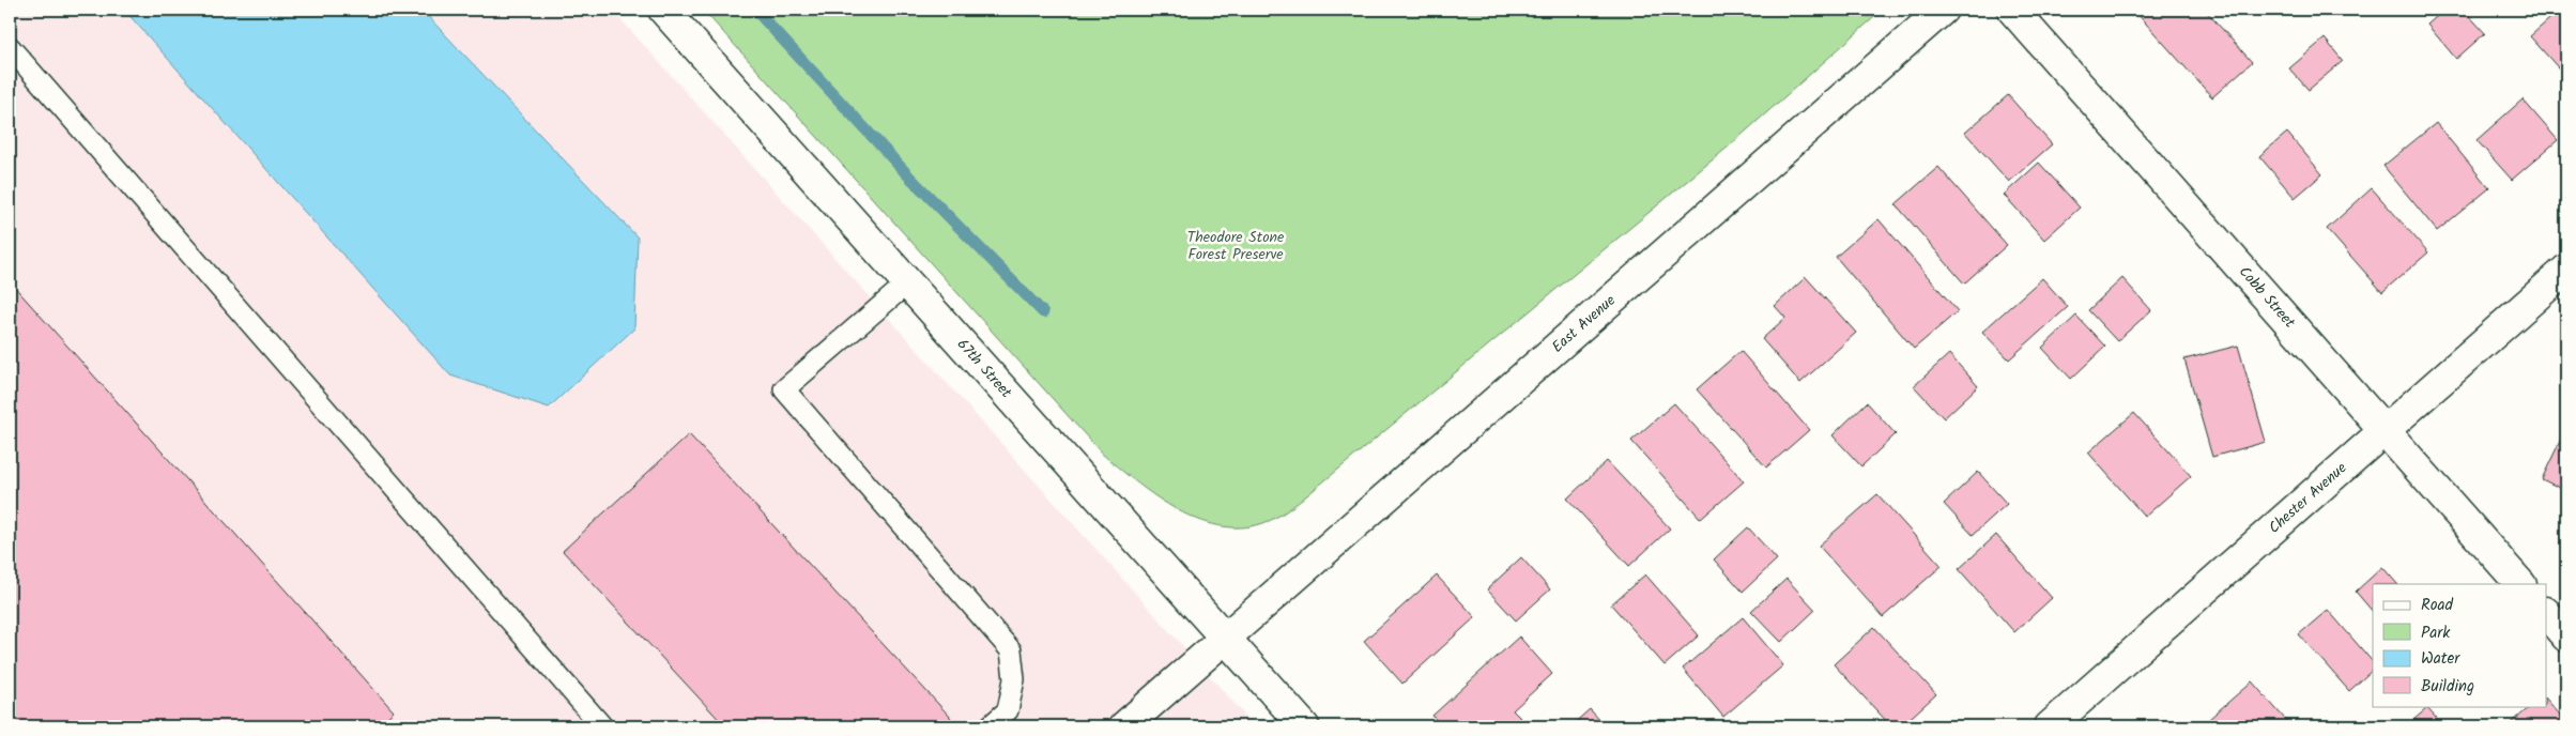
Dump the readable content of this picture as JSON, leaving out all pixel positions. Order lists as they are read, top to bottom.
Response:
{
  "streets": {
    "street": [
      "Cobb Street",
      "East Avenue",
      "67th Street",
      "Chester Avenue"
    ]
  },
  "crossings": [
    ["Cobb Street", "Chester Avenue"],
    ["East Avenue", "67th Street"]
  ],
  "parks": ["Theodore Stone Forest Preserve"],
  "legend": [
    "Road",
    "Park",
    "Water",
    "Building"
  ]
}
